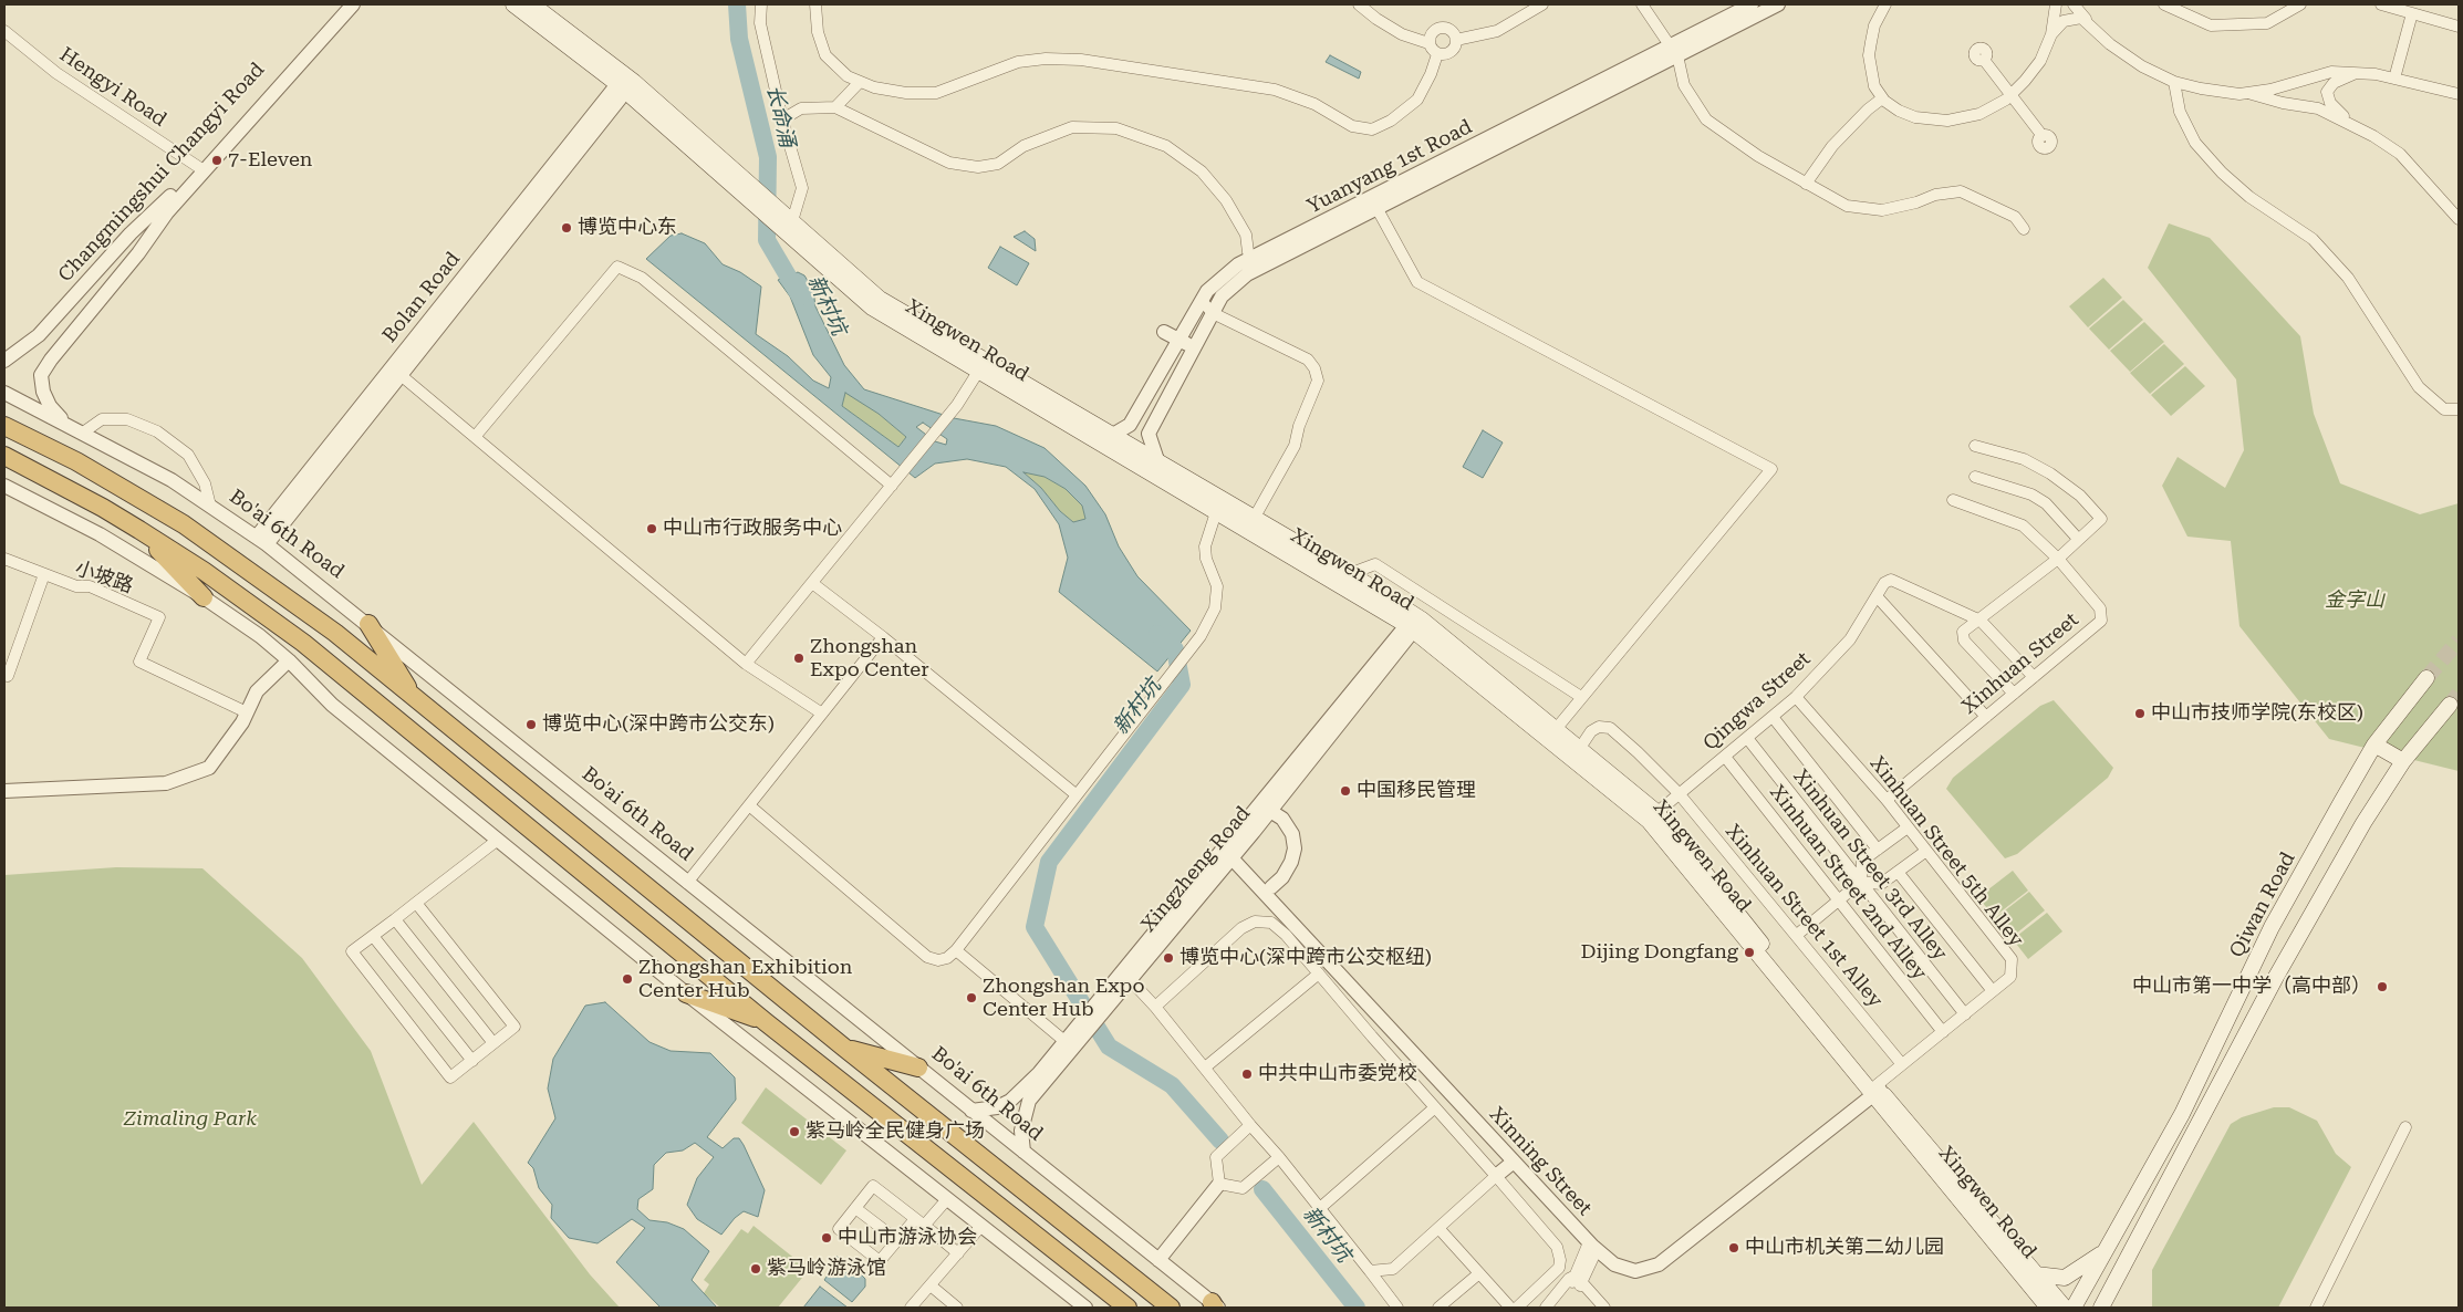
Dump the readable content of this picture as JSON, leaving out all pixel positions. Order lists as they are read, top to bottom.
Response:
{
  "streets": {
    "main road": ["Xingwen Road", "Qiwan Road"],
    "street": [
      "Hengyi Road",
      "Yuanyang 1st Road",
      "Changmingshui Changyi Road",
      "Bolan Road",
      "Bo'ai 6th Road",
      "小坡路",
      "Xinhuan Street",
      "Qingwa Street",
      "Xinhuan Street 5th Alley",
      "Xinhuan Street 3rd Alley",
      "Xingzheng Road",
      "Xinhuan Street 2nd Alley",
      "Xinhuan Street 1st Alley",
      "Xinning Street"
    ]
  },
  "crossings": [
    ["Hengyi Road", "Changmingshui Changyi Road"],
    ["Yuanyang 1st Road", "Xingwen Road"],
    ["Changmingshui Changyi Road", "Bo'ai 6th Road"],
    ["Bolan Road", "Xingwen Road"],
    ["Bolan Road", "Bo'ai 6th Road"],
    ["Xingwen Road", "Qingwa Street"],
    ["Xingwen Road", "Xinhuan Street 5th Alley"],
    ["Xingwen Road", "Xingzheng Road"],
    ["Xingwen Road", "Xinhuan Street 1st Alley"],
    ["Xingwen Road", "Xinning Street"],
    ["Bo'ai 6th Road", "Xingzheng Road"],
    ["Xinhuan Street", "Qingwa Street"],
    ["Xinhuan Street", "Xinhuan Street 5th Alley"],
    ["Qingwa Street", "Xinhuan Street 5th Alley"],
    ["Qingwa Street", "Xinhuan Street 3rd Alley"],
    ["Qingwa Street", "Xinhuan Street 2nd Alley"],
    ["Qingwa Street", "Xinhuan Street 1st Alley"],
    ["Xinhuan Street 5th Alley", "Xinhuan Street 3rd Alley"],
    ["Xinhuan Street 5th Alley", "Xinhuan Street 2nd Alley"],
    ["Xinhuan Street 5th Alley", "Xinhuan Street 1st Alley"],
    ["Xinhuan Street 5th Alley", "Xinning Street"],
    ["Xingzheng Road", "Xinning Street"]
  ],
  "water": ["长命涌", "新村坑"],
  "parks": ["金字山", "Zimaling Park"],
  "places": [
    "7-Eleven",
    "博览中心东",
    "中山市行政服务中心",
    "Zhongshan Expo Center",
    "中山市技师学院(东校区)",
    "博览中心(深中跨市公交东)",
    "中国移民管理",
    "Dijing Dongfang",
    "博览中心(深中跨市公交枢纽)",
    "Zhongshan Exhibition Center Hub",
    "中山市第一中学（高中部）",
    "Zhongshan Expo Center Hub",
    "中共中山市委党校",
    "紫马岭全民健身广场",
    "中山市游泳协会",
    "中山市机关第二幼儿园",
    "紫马岭游泳馆"
  ]
}
